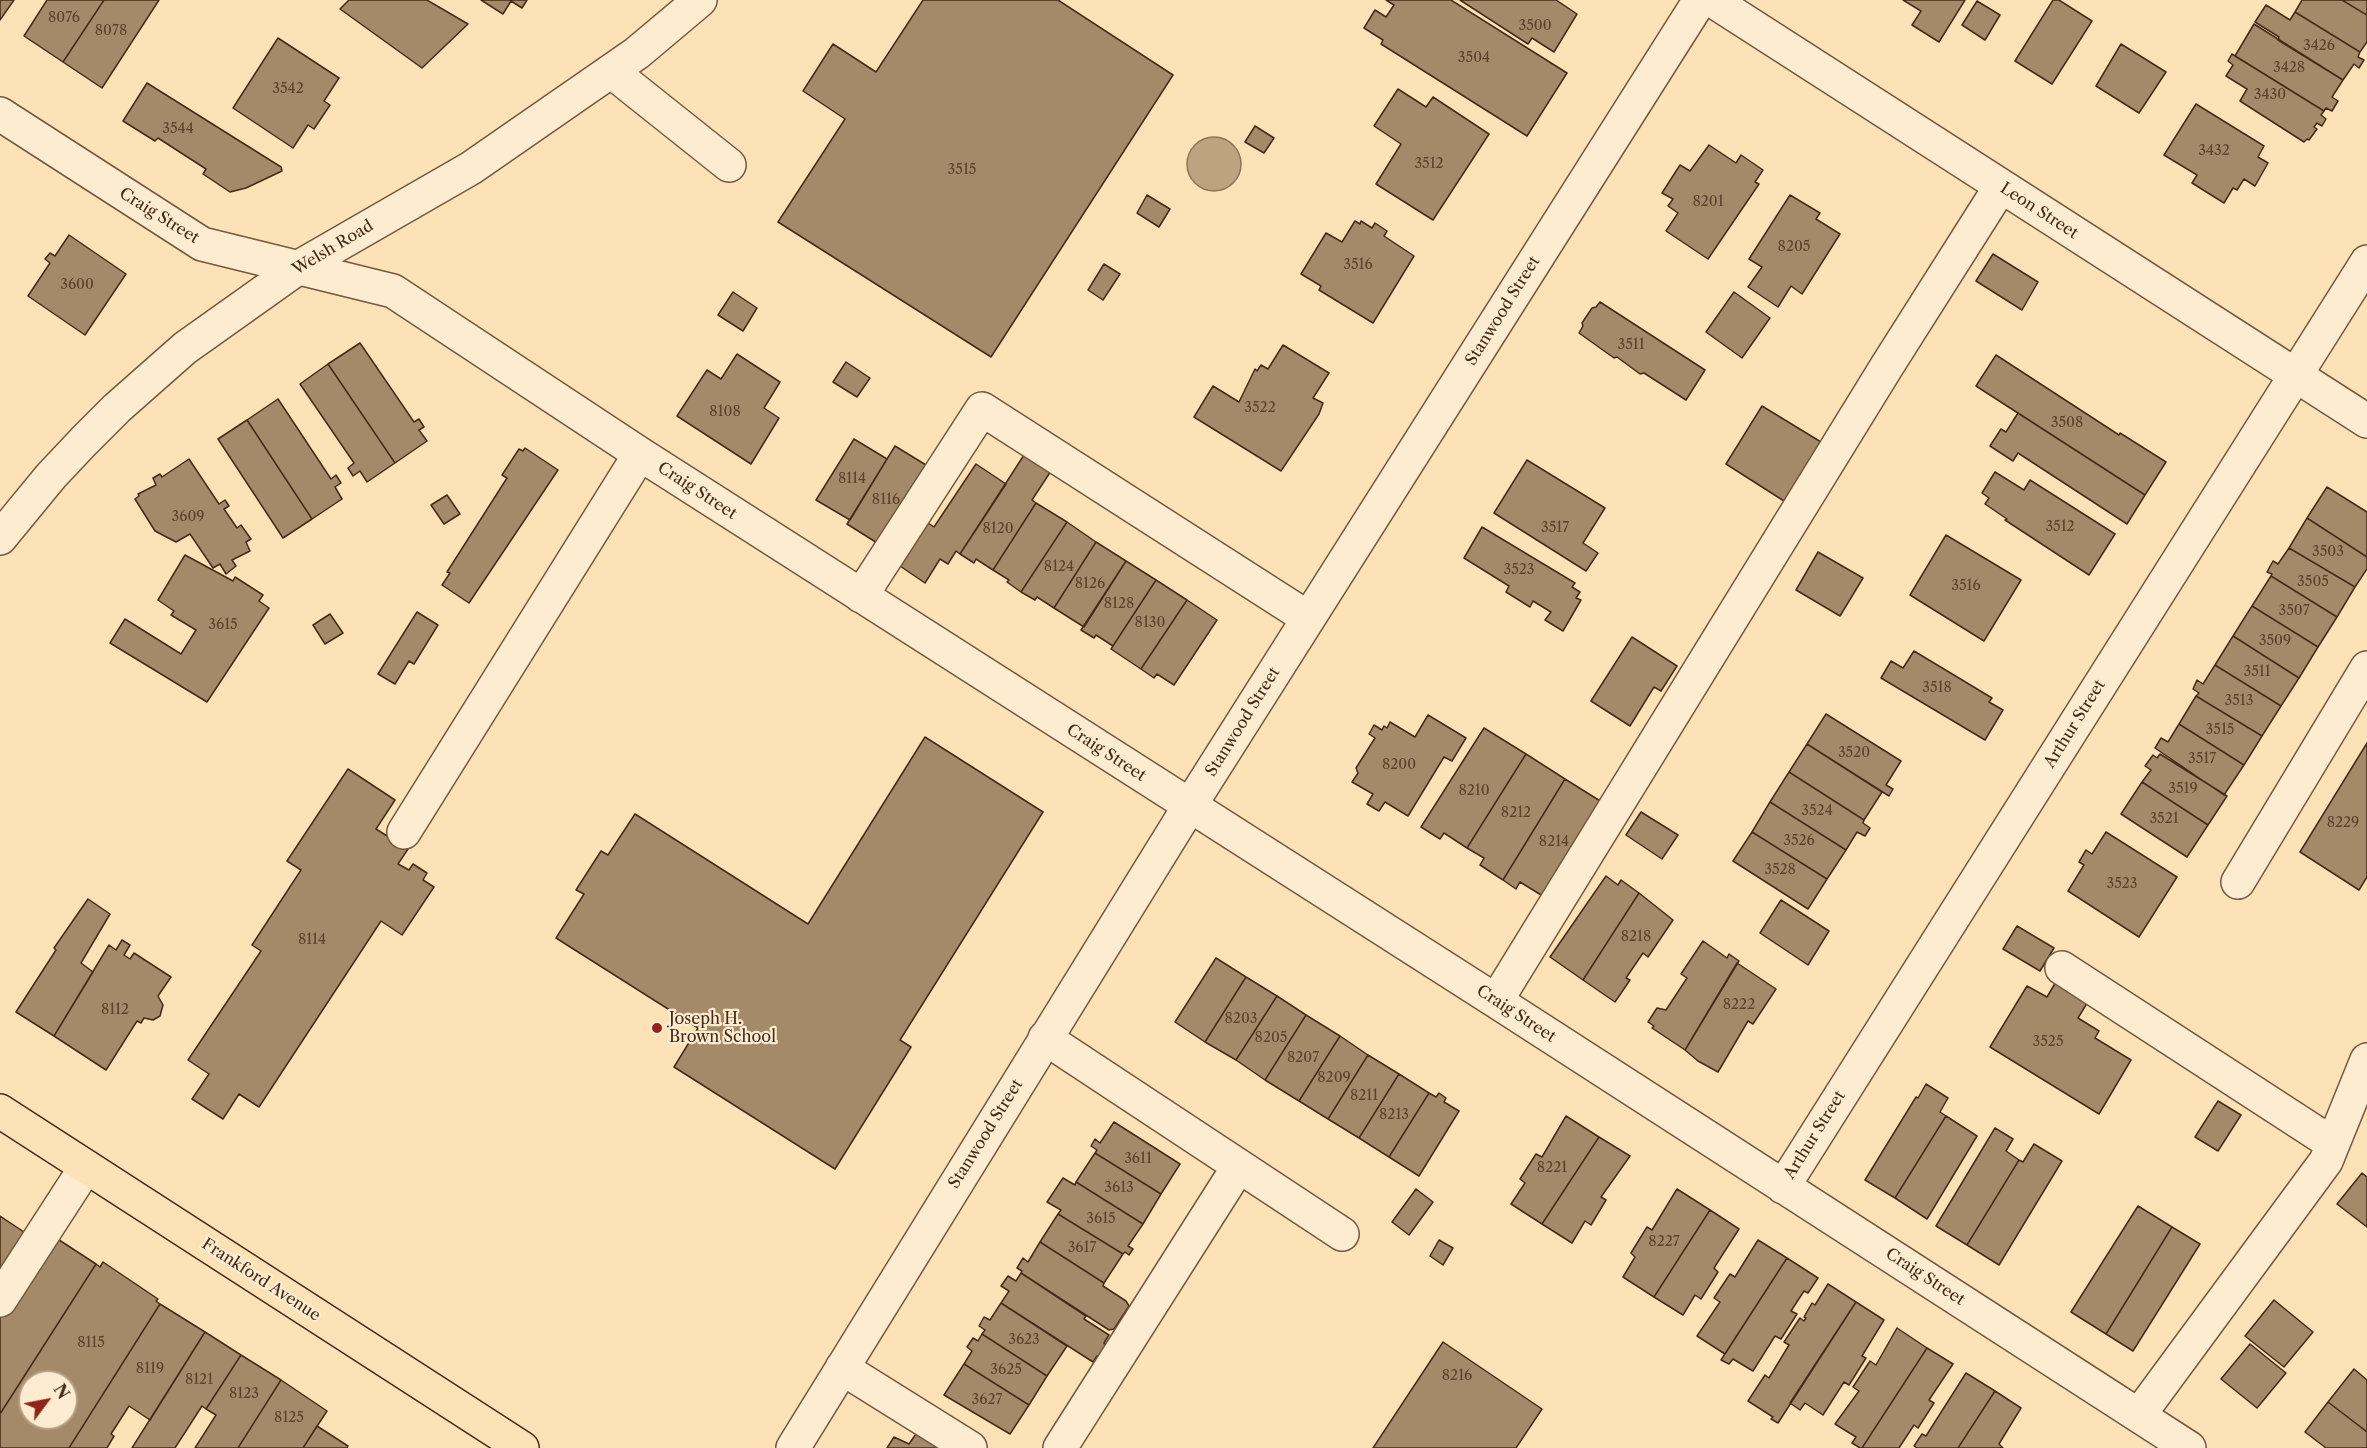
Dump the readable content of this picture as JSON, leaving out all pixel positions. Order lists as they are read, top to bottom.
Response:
{
  "streets": {
    "main road": ["Frankford Avenue"],
    "street": [
      "Leon Street",
      "Craig Street",
      "Welsh Road",
      "Stanwood Street",
      "Arthur Street"
    ]
  },
  "crossings": [
    ["Leon Street", "Arthur Street"],
    ["Craig Street", "Welsh Road"],
    ["Craig Street", "Stanwood Street"],
    ["Craig Street", "Arthur Street"]
  ],
  "places": ["Joseph H. Brown School"],
  "house_numbers": [
    "8076",
    "3500",
    "8078",
    "3426",
    "3504",
    "3428",
    "3542",
    "3430",
    "3544",
    "3432",
    "3512",
    "3515",
    "8201",
    "8205",
    "3516",
    "3600",
    "3511",
    "3522",
    "8108",
    "3508",
    "8114",
    "8116",
    "3609",
    "3512",
    "3517",
    "8120",
    "3503",
    "8124",
    "3523",
    "3505",
    "8126",
    "3516",
    "8128",
    "3507",
    "8130",
    "3615",
    "3509",
    "3511",
    "3518",
    "3513",
    "3515",
    "3520",
    "3517",
    "8200",
    "3519",
    "8210",
    "3524",
    "8212",
    "3521",
    "8229",
    "3526",
    "8214",
    "3528",
    "3523",
    "8218",
    "8114",
    "8222",
    "8112",
    "8203",
    "8205",
    "3525",
    "8207",
    "8209",
    "8211",
    "8213",
    "3611",
    "8221",
    "3613",
    "3615",
    "8227",
    "3617",
    "3623",
    "8115",
    "8119",
    "3625",
    "8216",
    "8121",
    "8123",
    "3627",
    "8125"
  ],
  "north": "top right"
}
